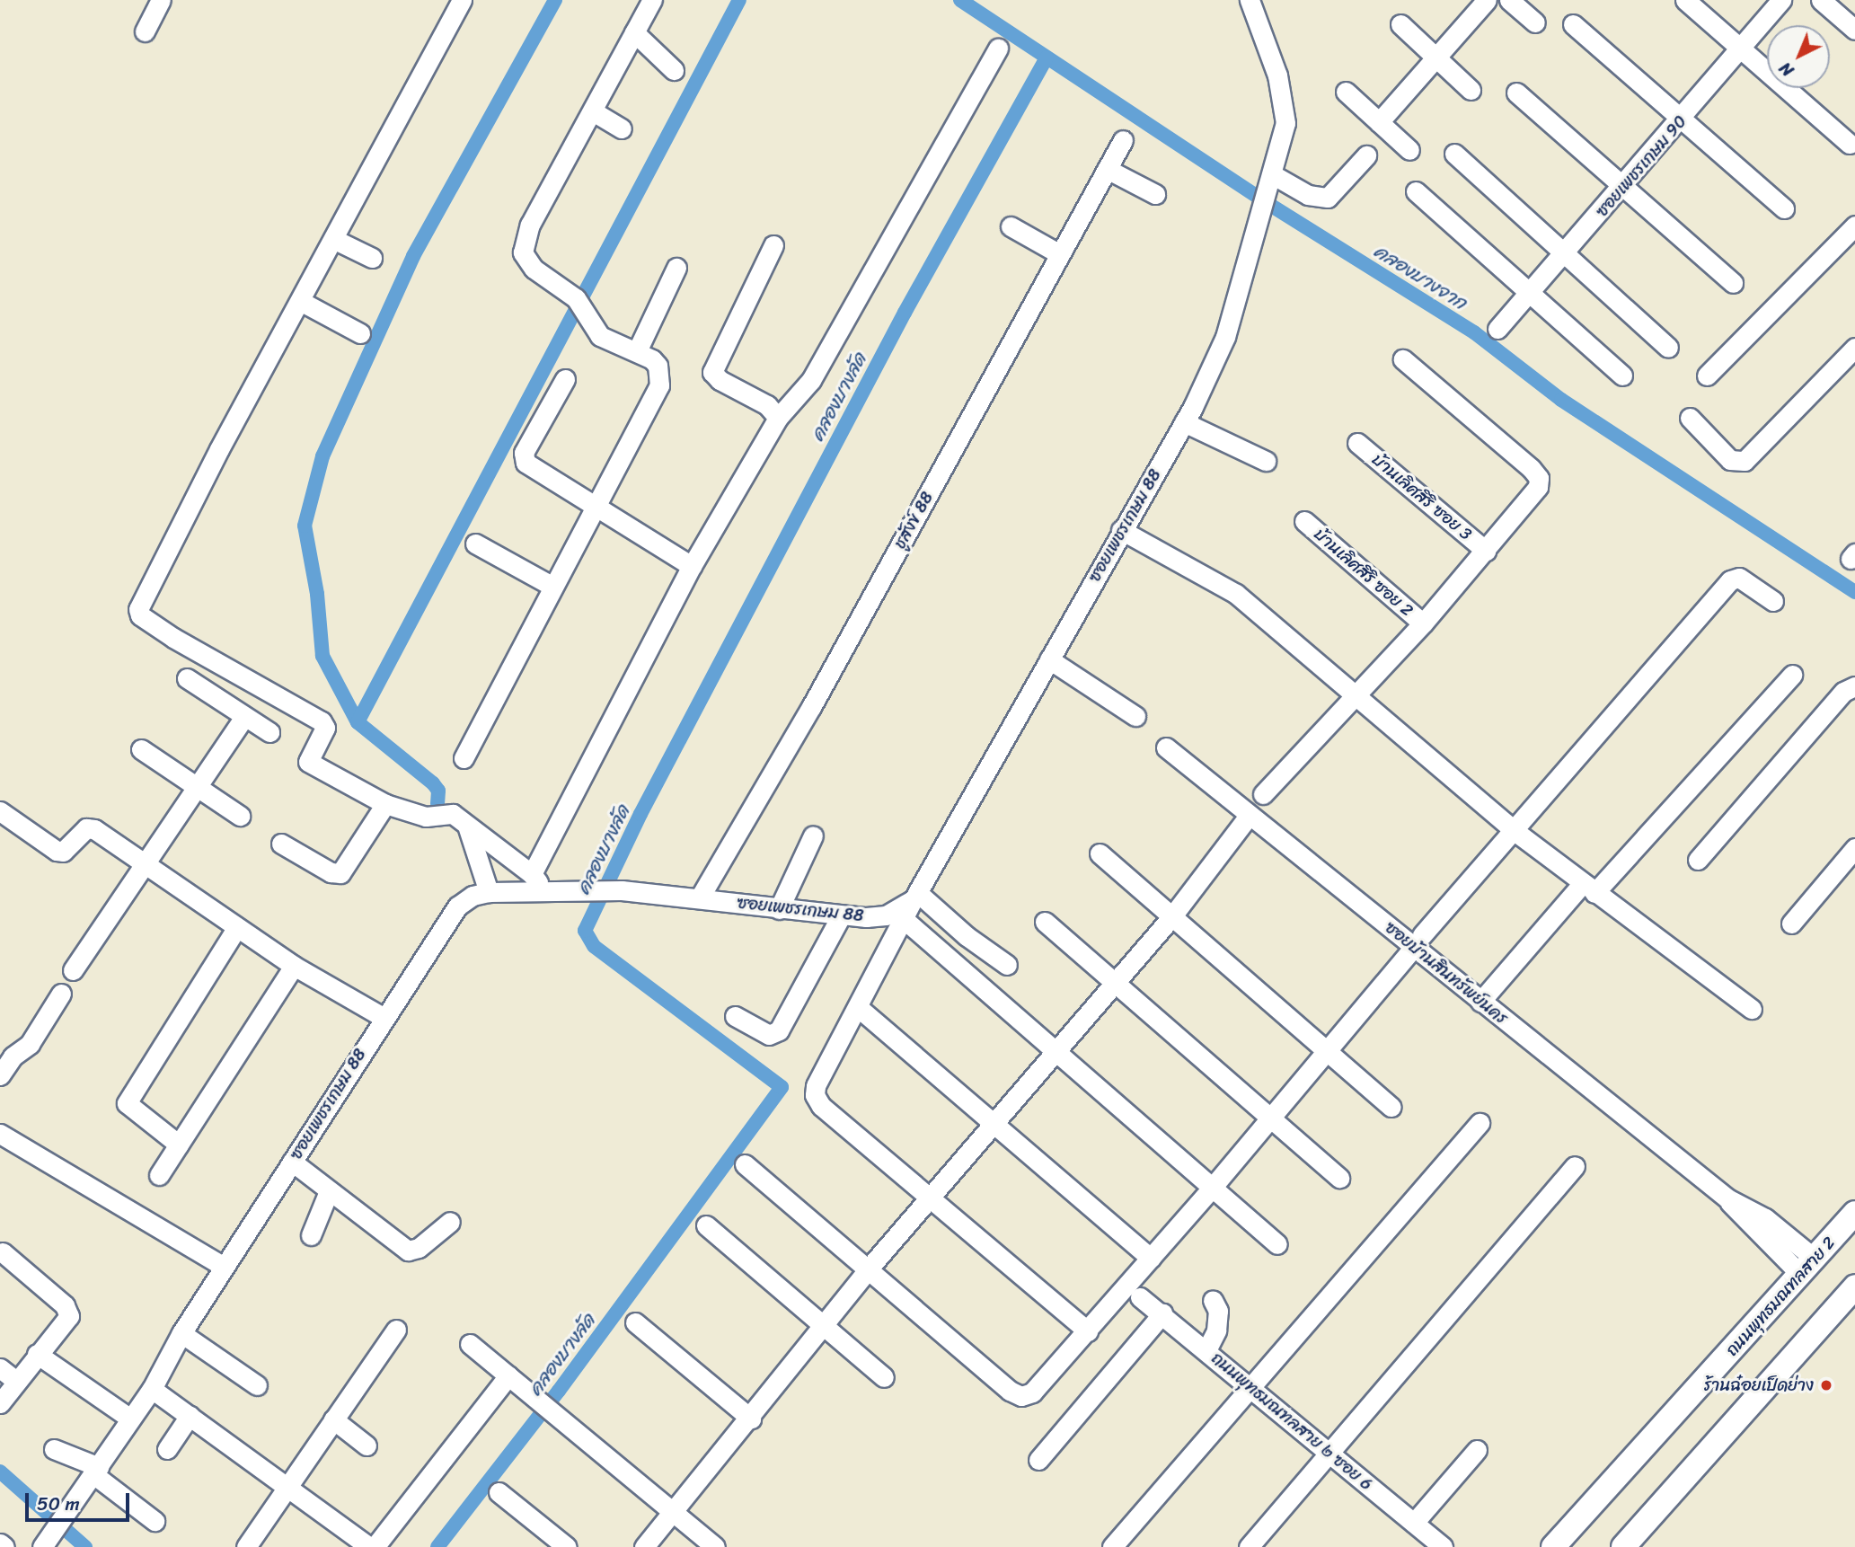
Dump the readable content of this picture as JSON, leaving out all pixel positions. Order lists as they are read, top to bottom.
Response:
{
  "streets": {
    "main road": ["ถนนพุทธมณฑลสาย 2"],
    "street": [
      "ซอยเพชรเกษม 90",
      "บ้านเลิศสิริ ซอย 3",
      "ชูสังข์ 88",
      "ซอยเพชรเกษม 88",
      "บ้านเลิศสิริ ซอย 2",
      "ซอยบ้านสินทรัพย์นคร",
      "ถนนพุทธมณฑลสาย ๒ ซอย 6"
    ]
  },
  "crossings": [
    ["ชูสังข์ 88", "ซอยเพชรเกษม 88"],
    ["ซอยบ้านสินทรัพย์นคร", "ถนนพุทธมณฑลสาย 2"]
  ],
  "water": ["คลองบางจาก", "คลองบางลัด"],
  "places": ["ร้านฉ๋อยเป็ดย่าง"],
  "scale_bar": "50 m",
  "north": "bottom left"
}
